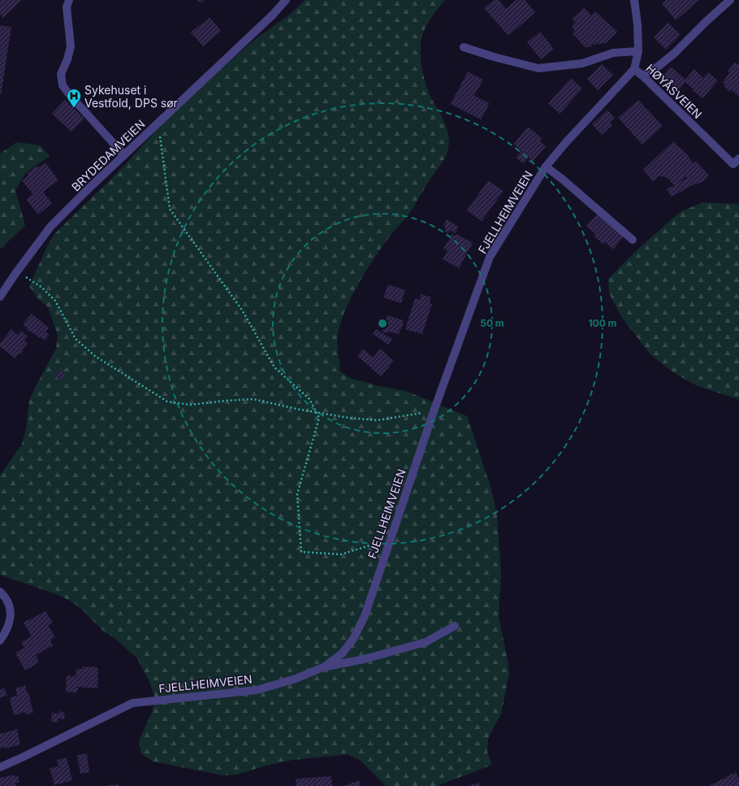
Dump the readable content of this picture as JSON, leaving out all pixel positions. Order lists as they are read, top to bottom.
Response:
{
  "streets": {
    "street": ["HØYÅSVEIEN", "BRYDEDAMVEIEN", "FJELLHEIMVEIEN"]
  },
  "crossings": [
    ["HØYÅSVEIEN", "FJELLHEIMVEIEN"]
  ],
  "places": {
    "hospital": ["Sykehuset i Vestfold, DPS sør"]
  },
  "rings": ["50 m", "100 m"]
}
